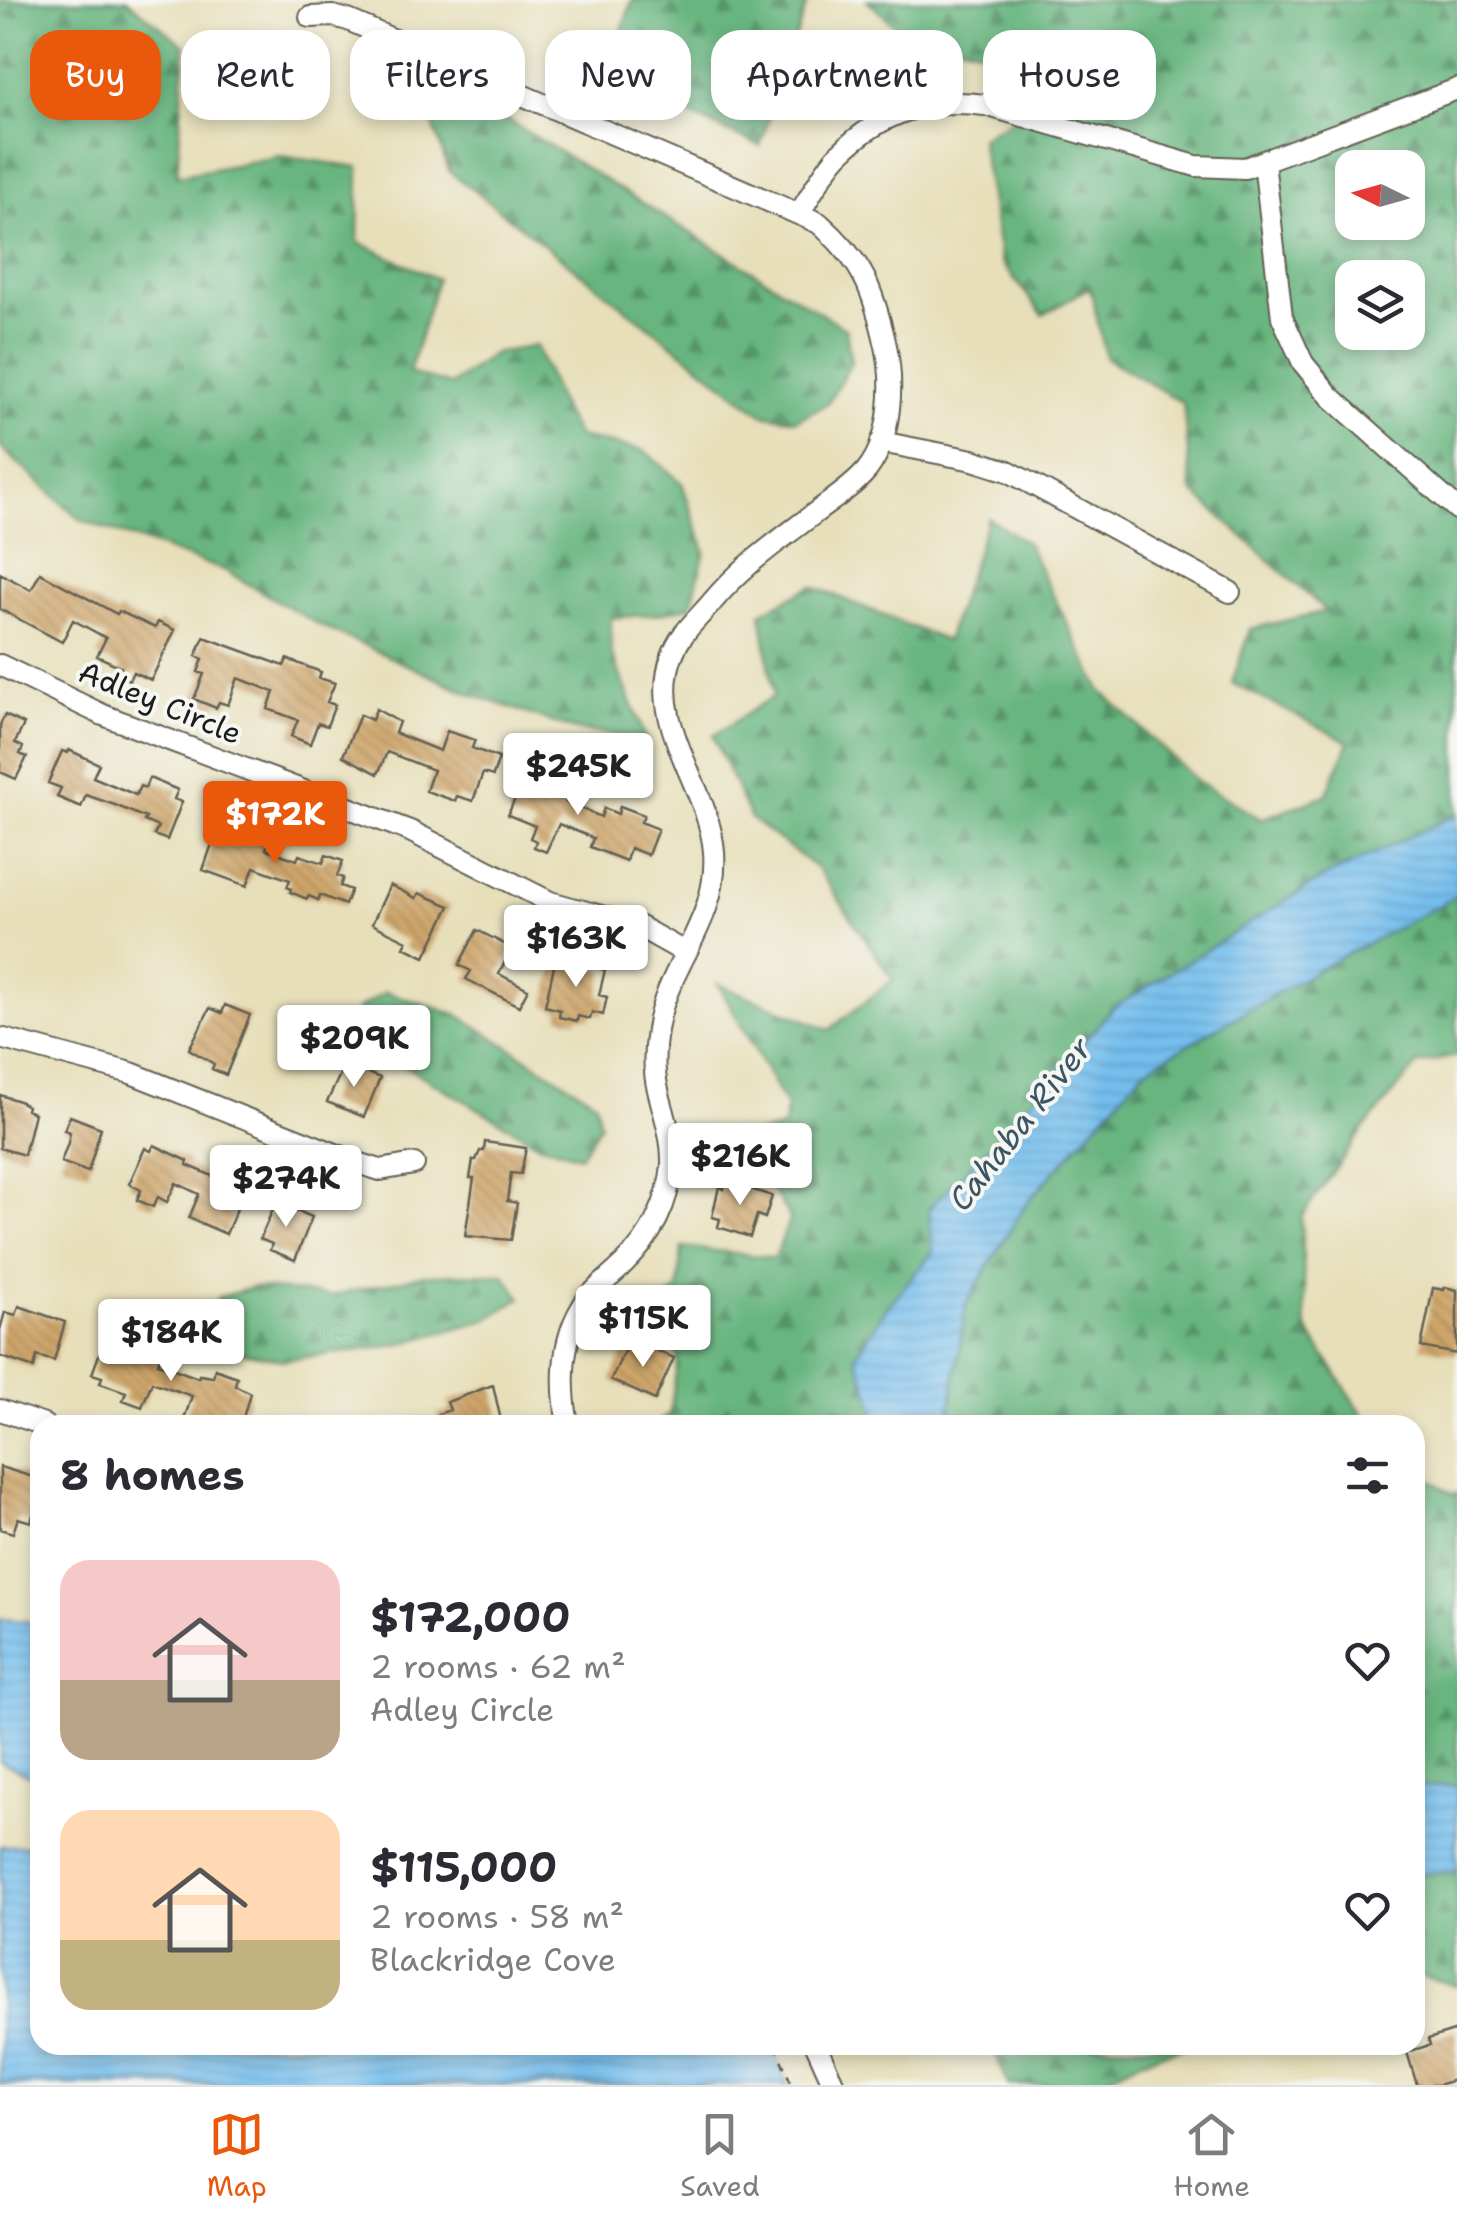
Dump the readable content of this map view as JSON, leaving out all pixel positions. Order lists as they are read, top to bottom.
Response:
{
  "streets": {
    "street": ["Adley Circle"]
  },
  "water": ["Cahaba River"],
  "north": "left",
  "page": {
    "chip": [
      "Buy",
      "Rent",
      "Filters",
      "New",
      "Apartment",
      "House"
    ],
    "price": [
      "$245K",
      "$172K",
      "$163K",
      "$209K",
      "$216K",
      "$274K",
      "$115K",
      "$184K"
    ],
    "heading": "8 homes",
    "list": [
      {
        "name": "$172,000",
        "note": "2 rooms · 62 m² · Adley Circle"
      },
      {
        "name": "$115,000",
        "note": "2 rooms · 58 m² · Blackridge Cove"
      }
    ],
    "tabs": ["Map", "Saved", "Home"]
  }
}
